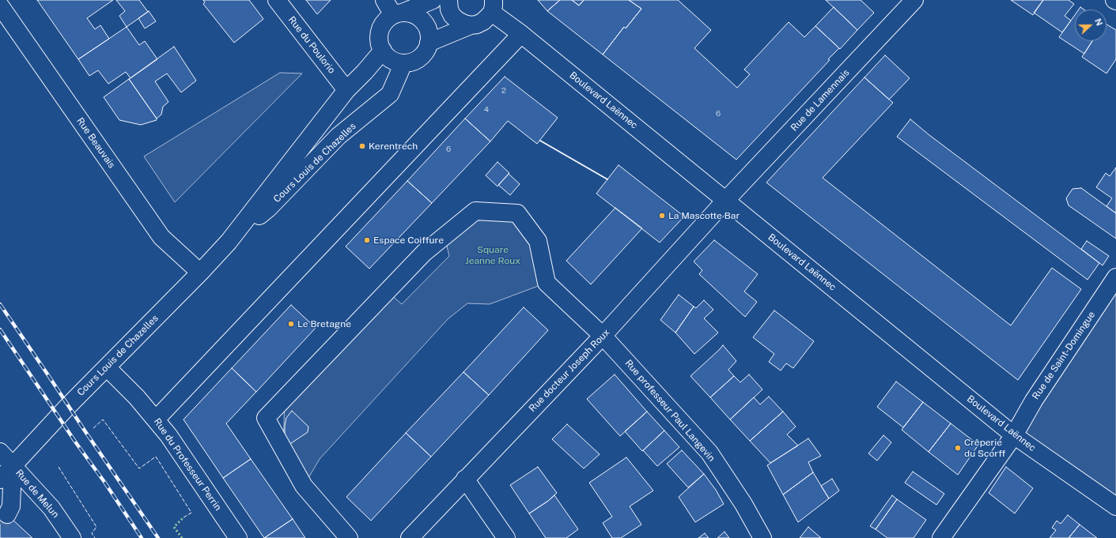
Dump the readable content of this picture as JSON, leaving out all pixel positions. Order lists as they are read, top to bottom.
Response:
{
  "streets": {
    "street": [
      "Rue du Poulorio",
      "Boulevard Laënnec",
      "Rue de Lamennais",
      "Rue Beauvais",
      "Cours Louis de Chazelles",
      "Rue de Saint-Domingue",
      "Rue docteur Joseph Roux",
      "Rue professeur Paul Langevin",
      "Rue du Professeur Perrin",
      "Rue de Melun"
    ]
  },
  "crossings": [
    ["Rue du Poulorio", "Cours Louis de Chazelles"],
    ["Boulevard Laënnec", "Rue de Lamennais"],
    ["Boulevard Laënnec", "Rue de Saint-Domingue"],
    ["Boulevard Laënnec", "Rue docteur Joseph Roux"],
    ["Rue de Lamennais", "Rue docteur Joseph Roux"],
    ["Rue Beauvais", "Cours Louis de Chazelles"],
    ["Cours Louis de Chazelles", "Rue du Professeur Perrin"],
    ["Cours Louis de Chazelles", "Rue de Melun"],
    ["Rue docteur Joseph Roux", "Rue professeur Paul Langevin"]
  ],
  "parks": ["Square Jeanne Roux"],
  "places": [
    "Kerentrech",
    "La Mascotte Bar",
    "Espace Coiffure",
    "Le Bretagne",
    "Crêperie du Scorff"
  ],
  "house_numbers": [
    "2",
    "4",
    "6",
    "6"
  ],
  "north": "right"
}
